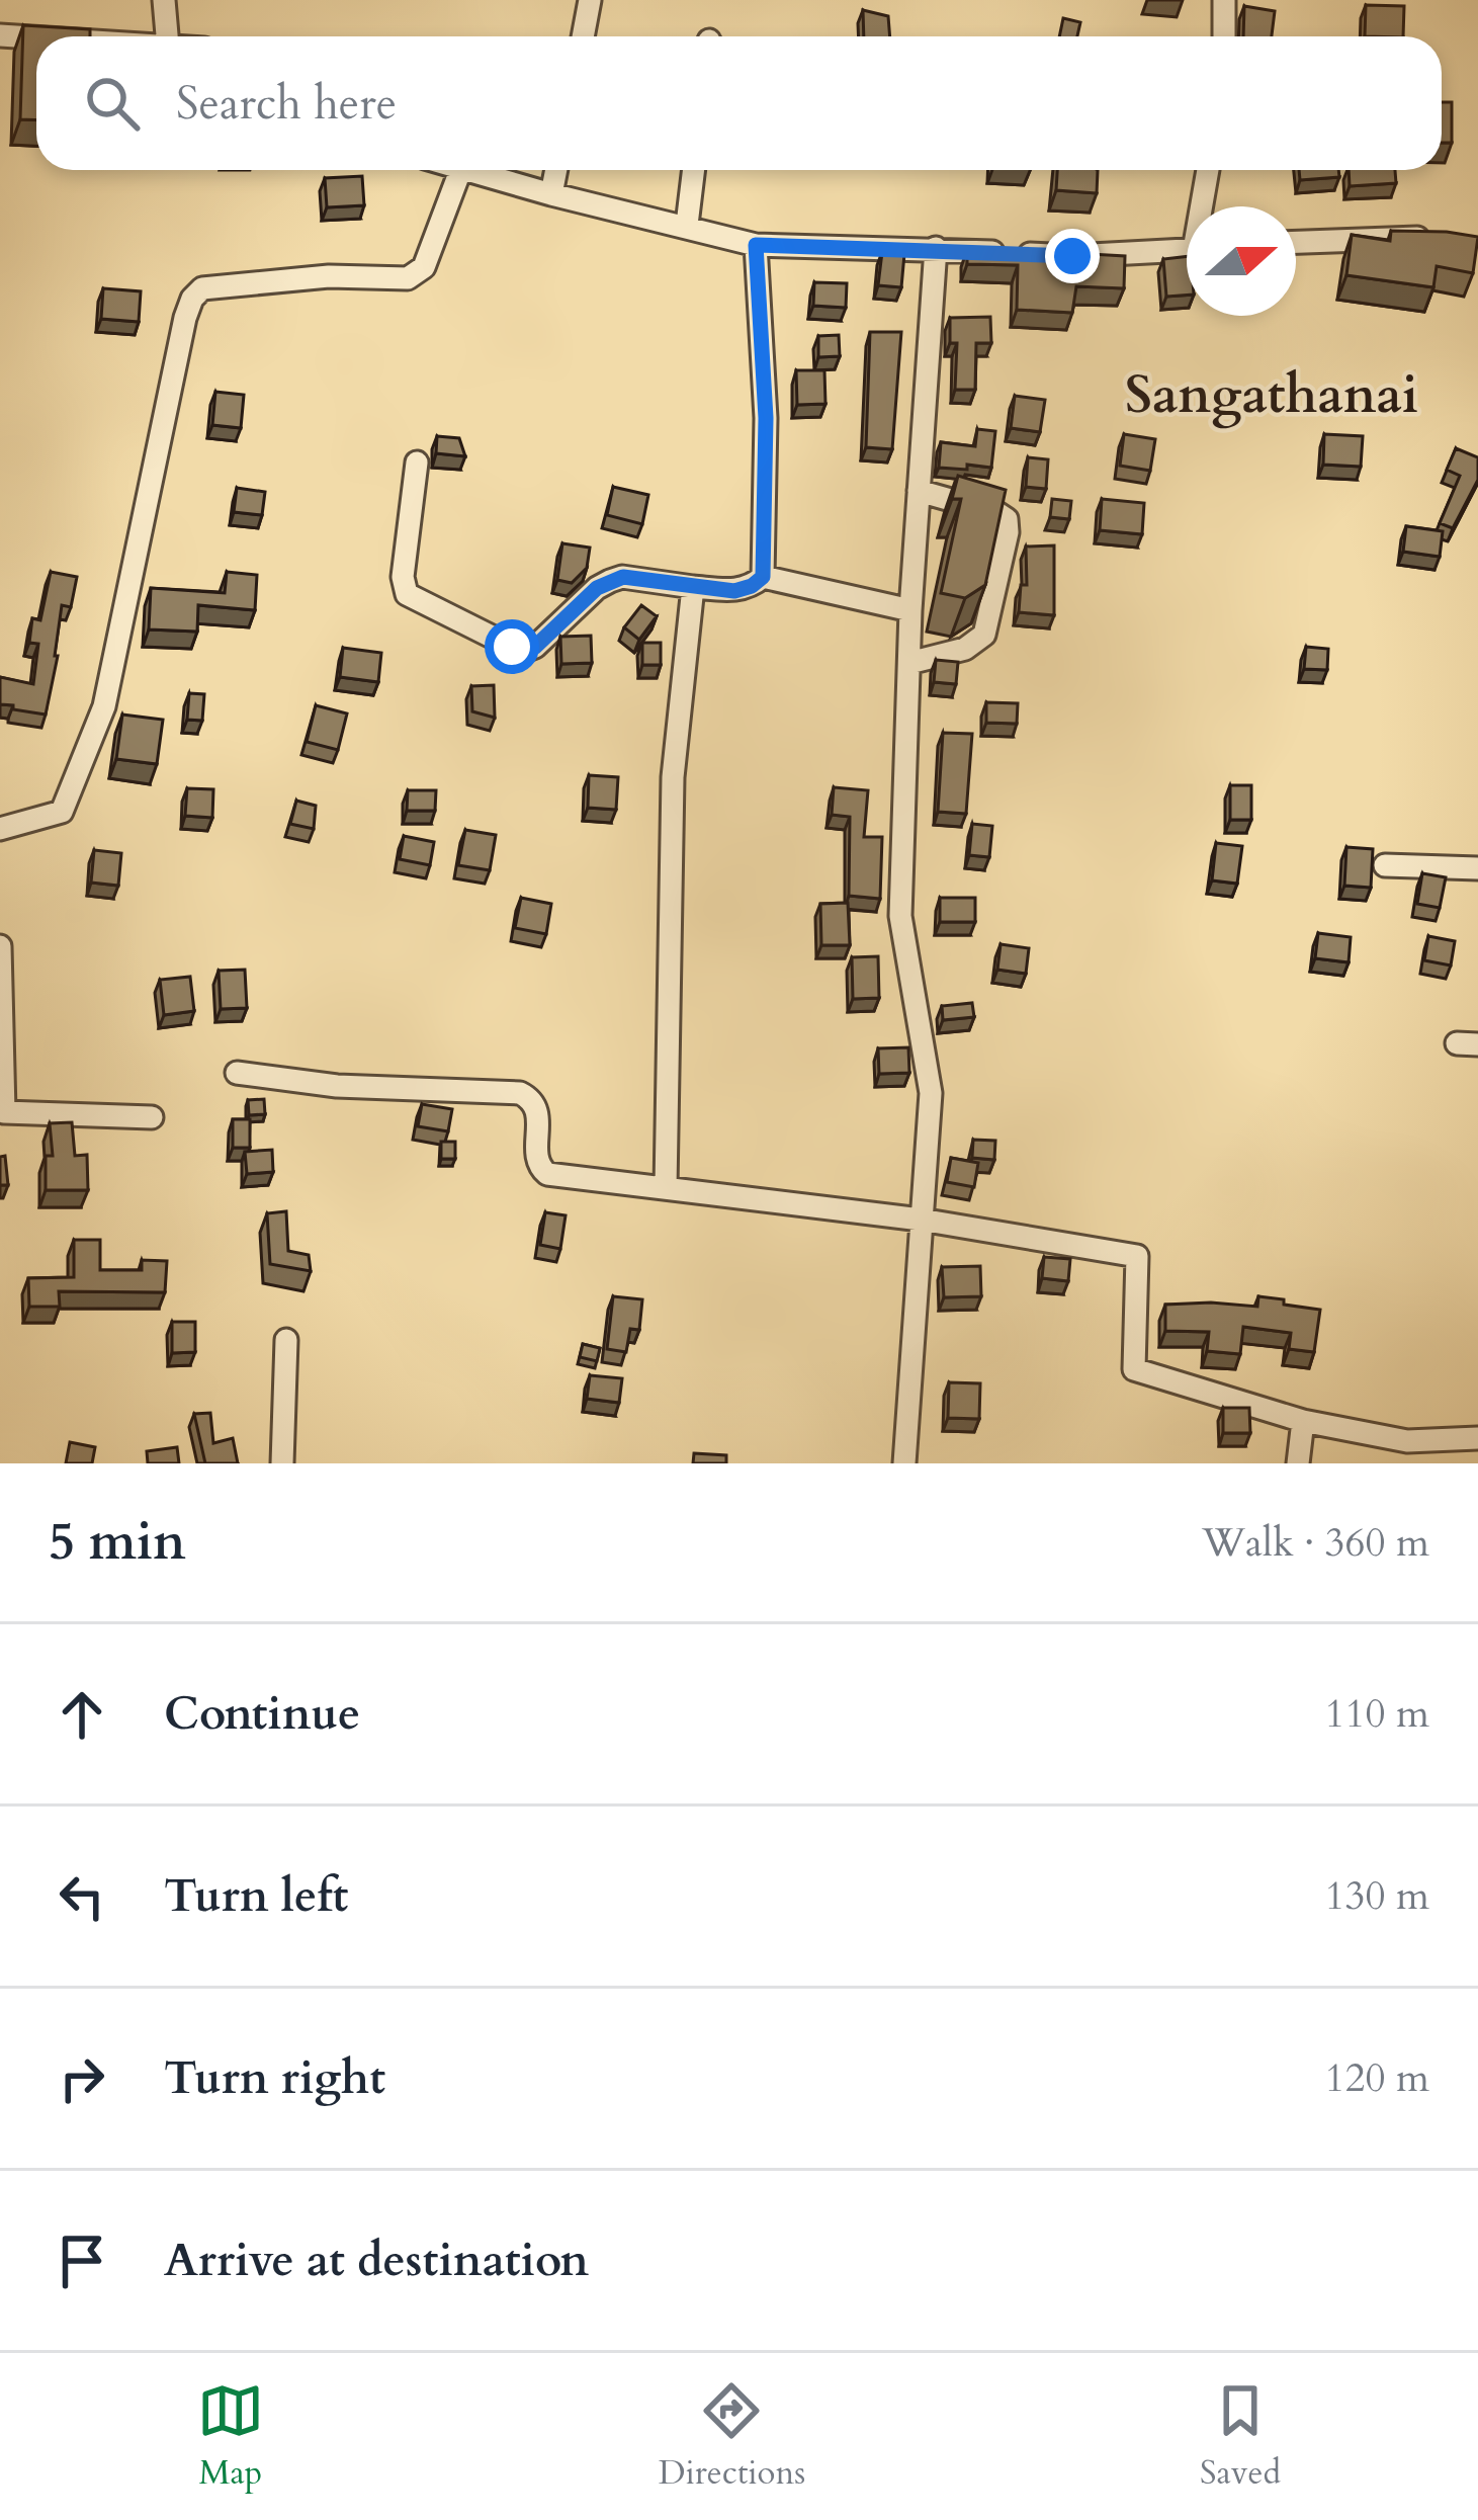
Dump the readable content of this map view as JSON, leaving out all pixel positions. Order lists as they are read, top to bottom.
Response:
{
  "districts": ["Sangathanai"],
  "north": "right",
  "page": {
    "search": "Search here",
    "heading": ["5 min", "Walk · 360 m"],
    "list": [
      ["Continue", "110 m"],
      ["Turn left", "130 m"],
      ["Turn right", "120 m"],
      "Arrive at destination"
    ],
    "nav": ["Map", "Directions", "Saved"]
  }
}
